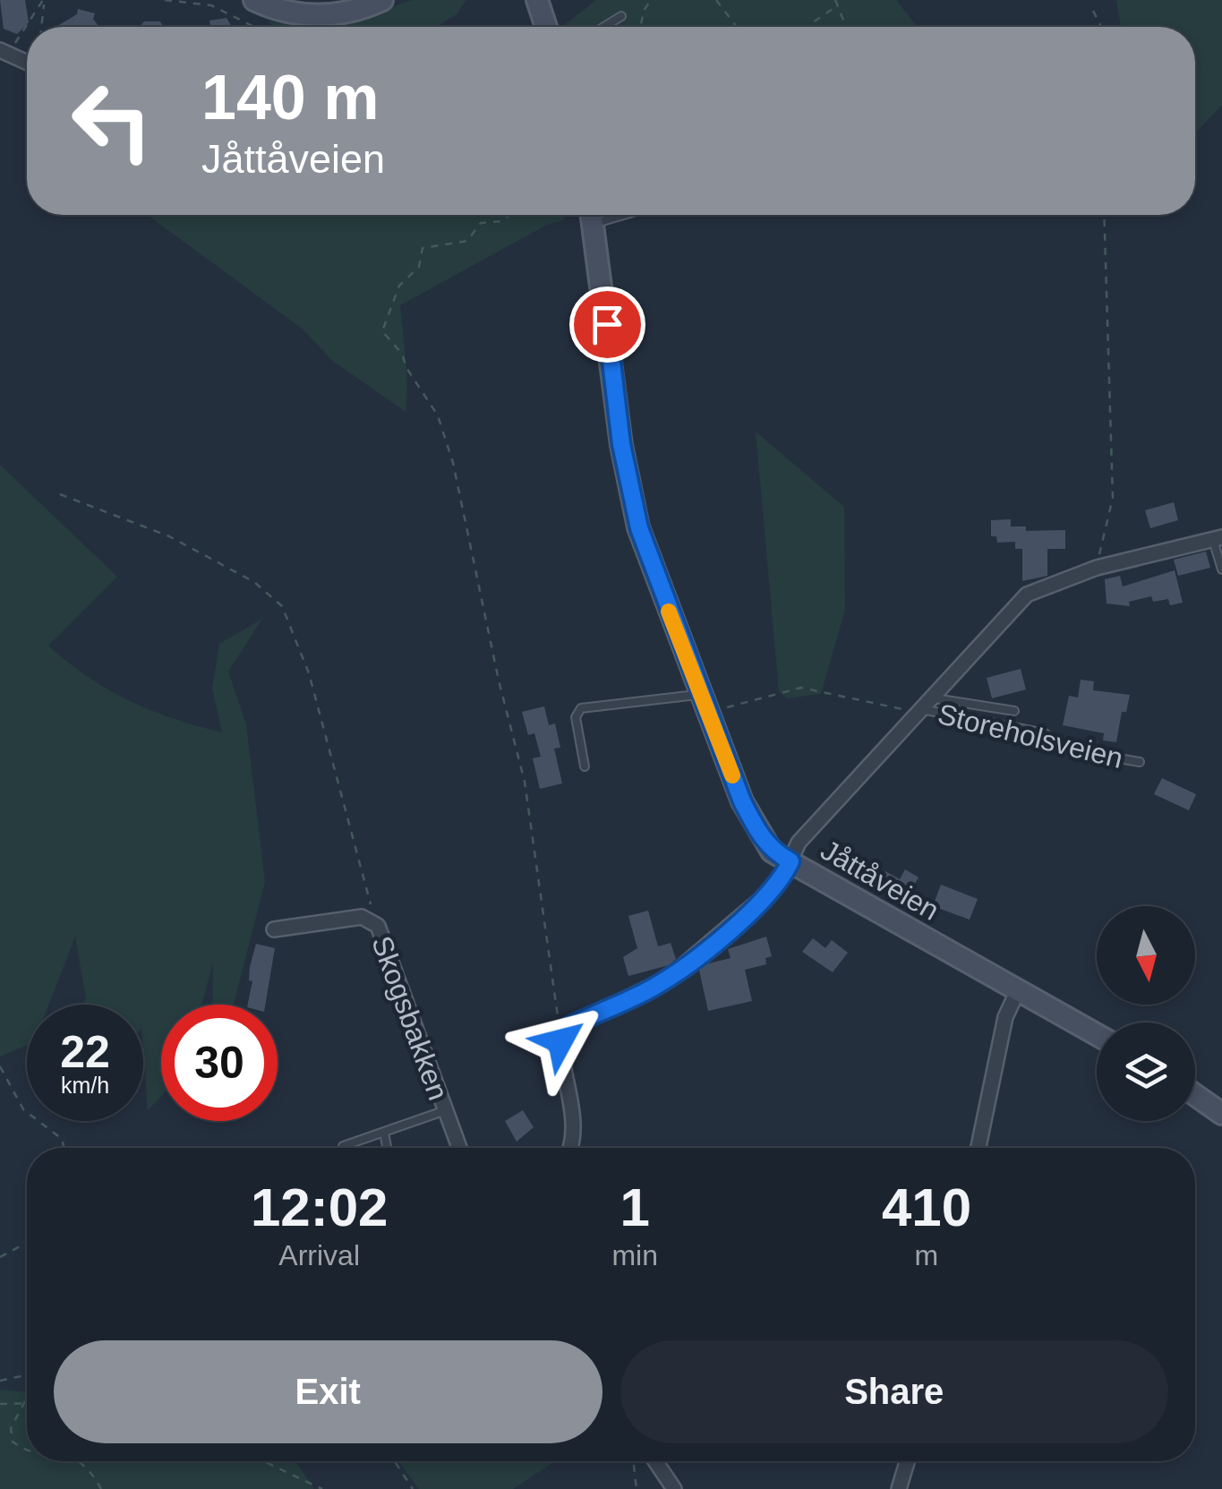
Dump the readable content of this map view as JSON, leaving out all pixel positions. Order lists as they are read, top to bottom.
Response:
{
  "streets": {
    "main road": ["Jåttåveien"],
    "street": ["Storeholsveien", "Skogsbakken"]
  },
  "crossings": [
    ["Storeholsveien", "Jåttåveien"]
  ],
  "north": "bottom",
  "page": {
    "turn": ["140 m", "Jåttåveien"],
    "speed": "22 km/h",
    "limit": "30",
    "eta": [
      "12:02",
      "Arrival",
      "1",
      "min",
      "410",
      "m"
    ],
    "buttons": ["Exit", "Share"]
  }
}
